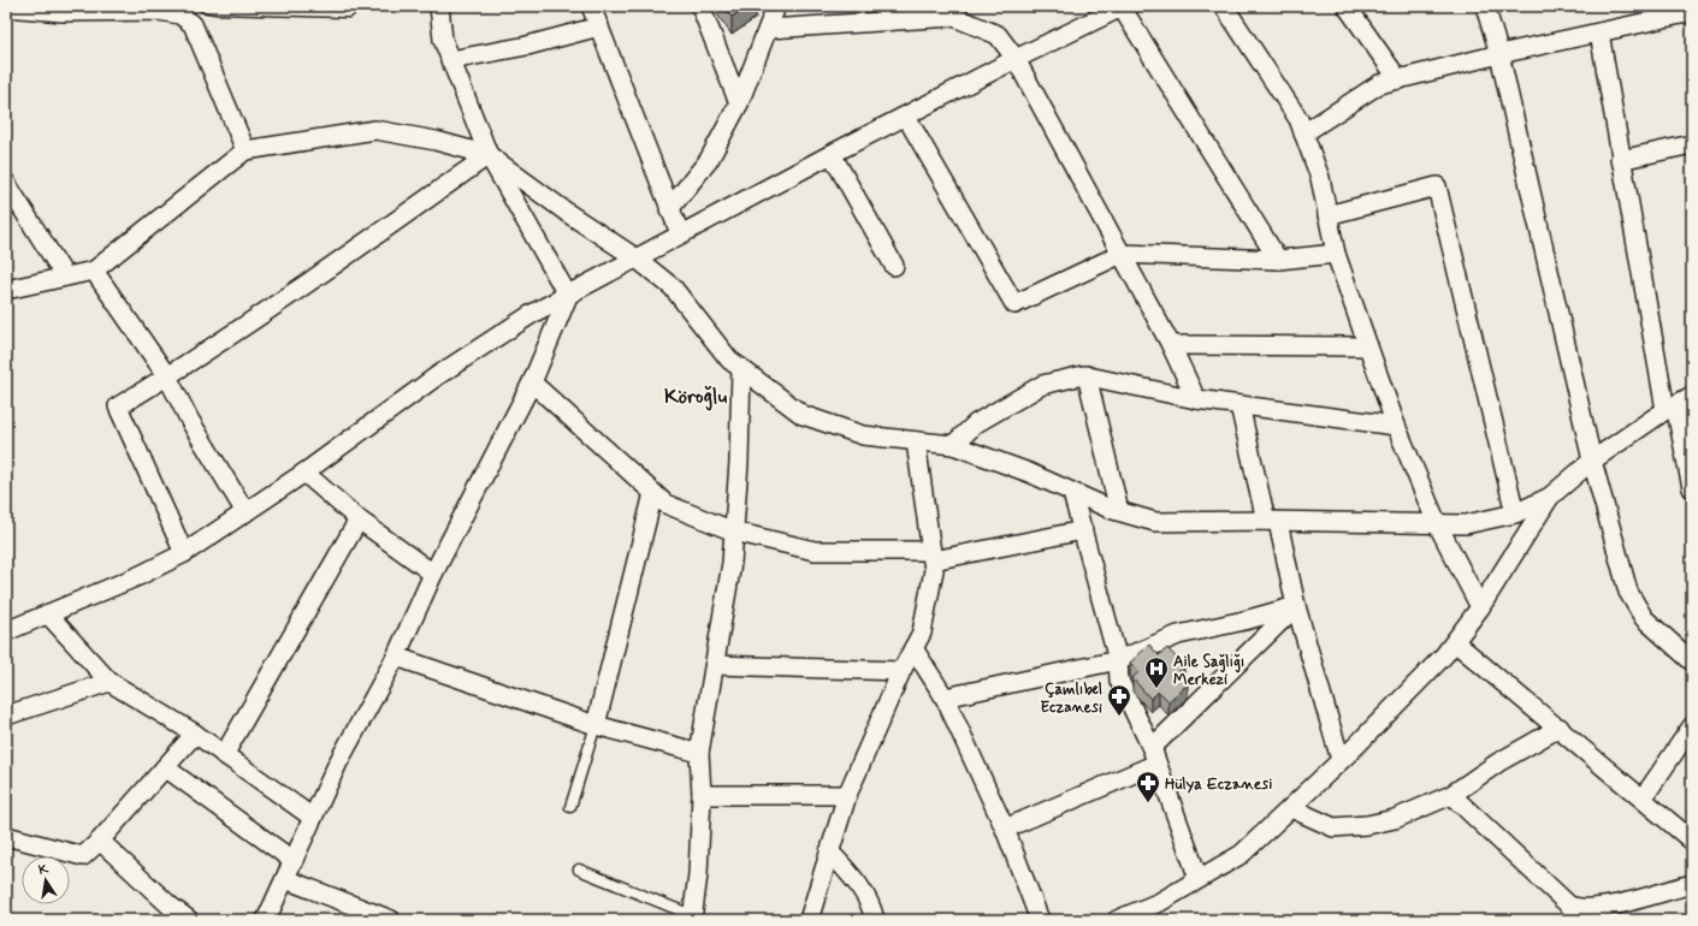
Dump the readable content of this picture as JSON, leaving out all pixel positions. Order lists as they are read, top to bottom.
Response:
{
  "districts": ["Köroğlu"],
  "places": {
    "hospital": ["Aile Sağlığı Merkezi"],
    "pharmacy": ["Çamlıbel Eczanesi", "Hülya Eczanesi"]
  },
  "north": "top"
}
